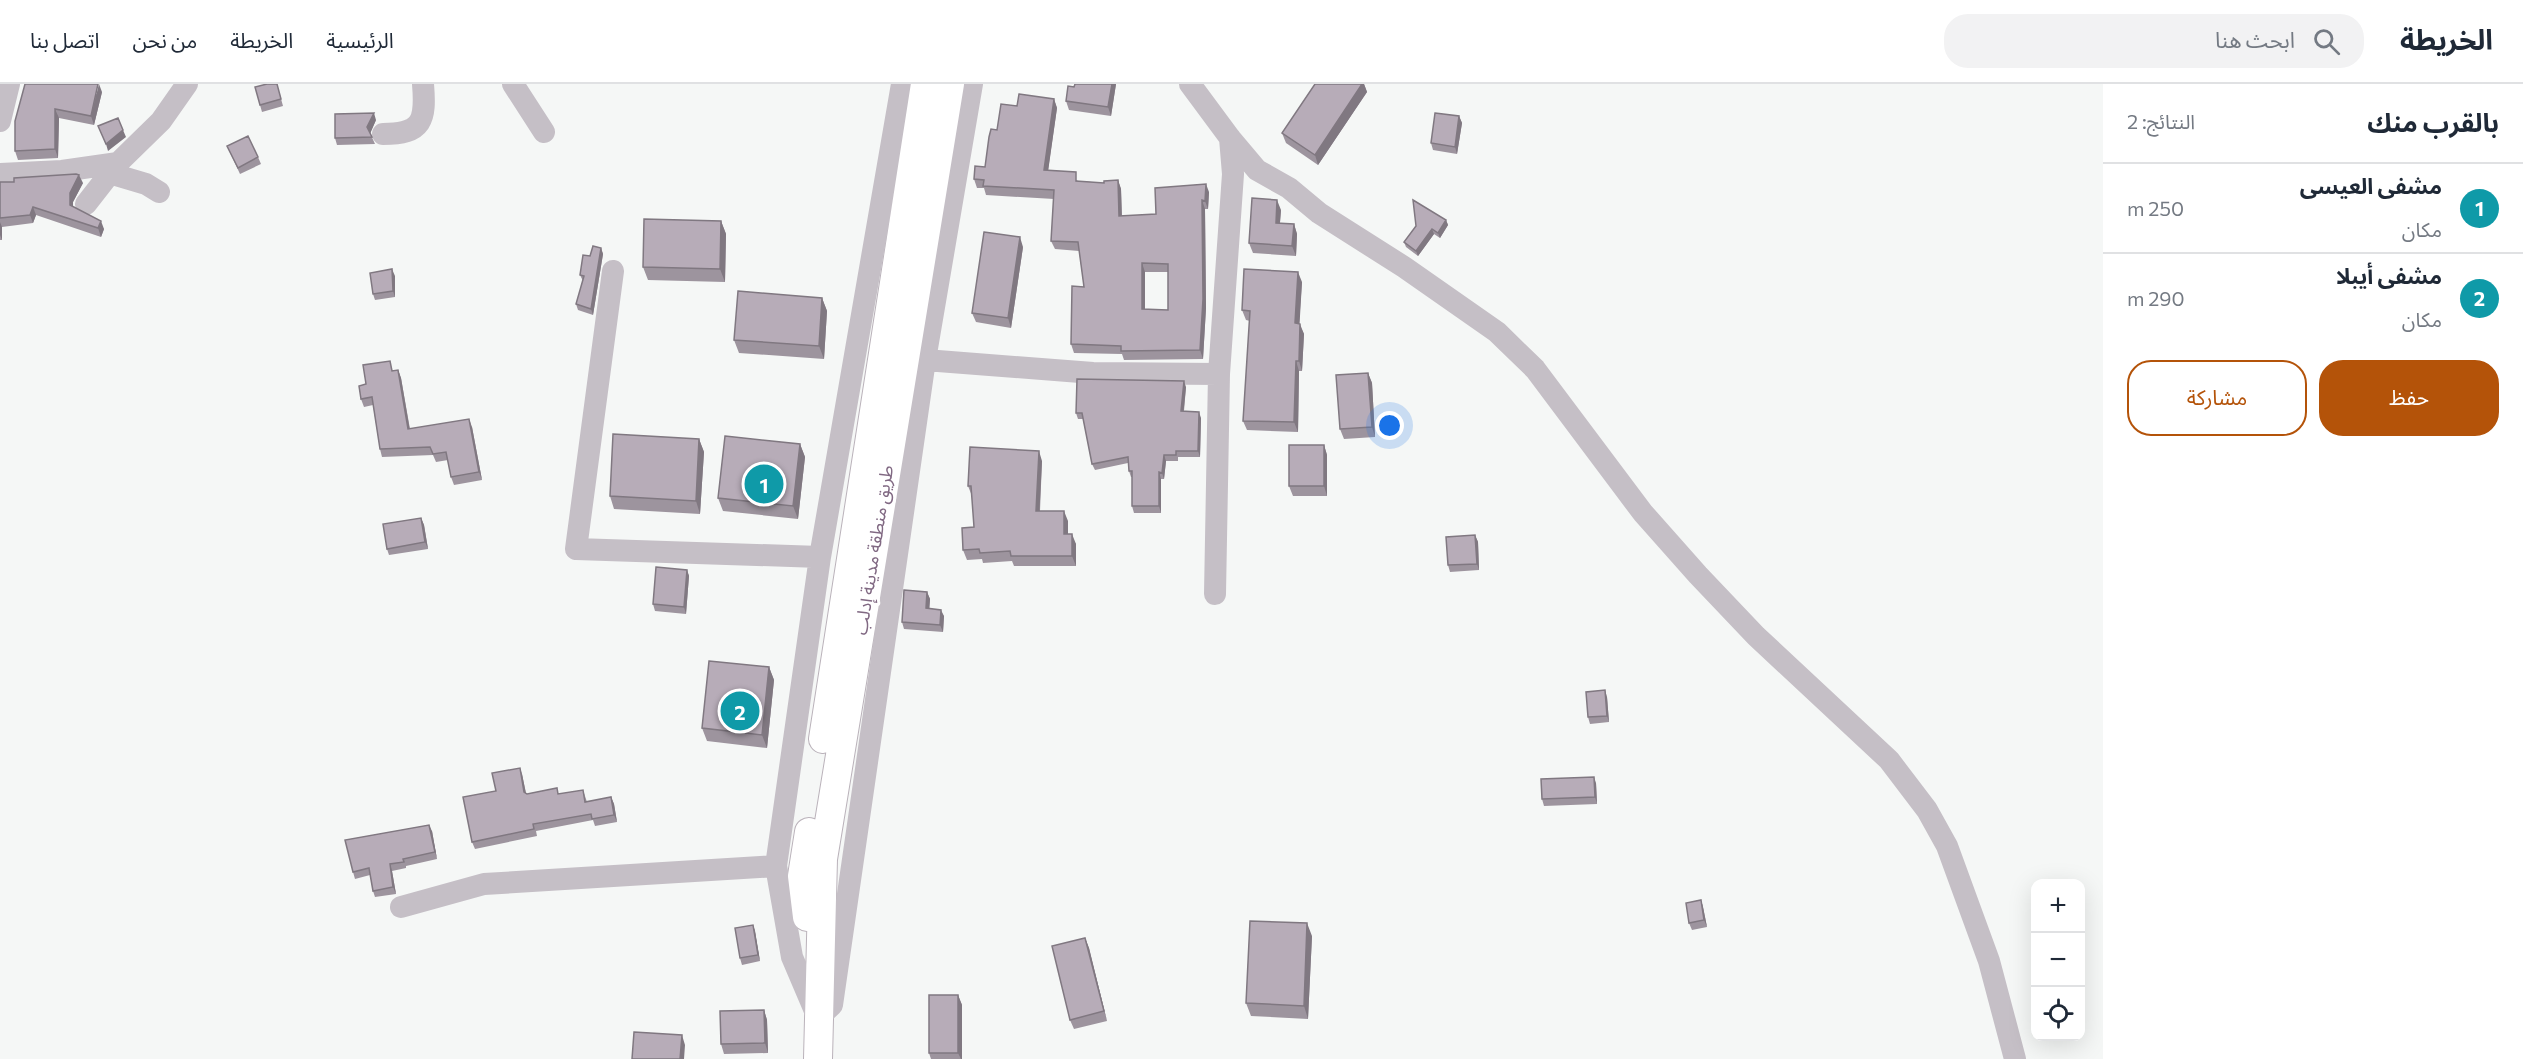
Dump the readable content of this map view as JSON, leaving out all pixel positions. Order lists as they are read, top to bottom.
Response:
{
  "streets": {
    "main road": ["طريق منطقة مدينة إدلب"]
  },
  "page": {
    "header": "الخريطة",
    "search": "ابحث هنا",
    "nav": [
      "الرئيسية",
      "الخريطة",
      "من نحن",
      "اتصل بنا"
    ],
    "heading": ["بالقرب منك", "النتائج: 2"],
    "list": [
      {
        "mark": "1",
        "name": "مشفى العيسى",
        "note": "مكان",
        "value": "250 m"
      },
      {
        "mark": "2",
        "name": "مشفى أيبلا",
        "note": "مكان",
        "value": "290 m"
      }
    ],
    "buttons": ["حفظ", "مشاركة"],
    "pins": ["1", "2"],
    "map_buttons": ["+", "−"]
  }
}
